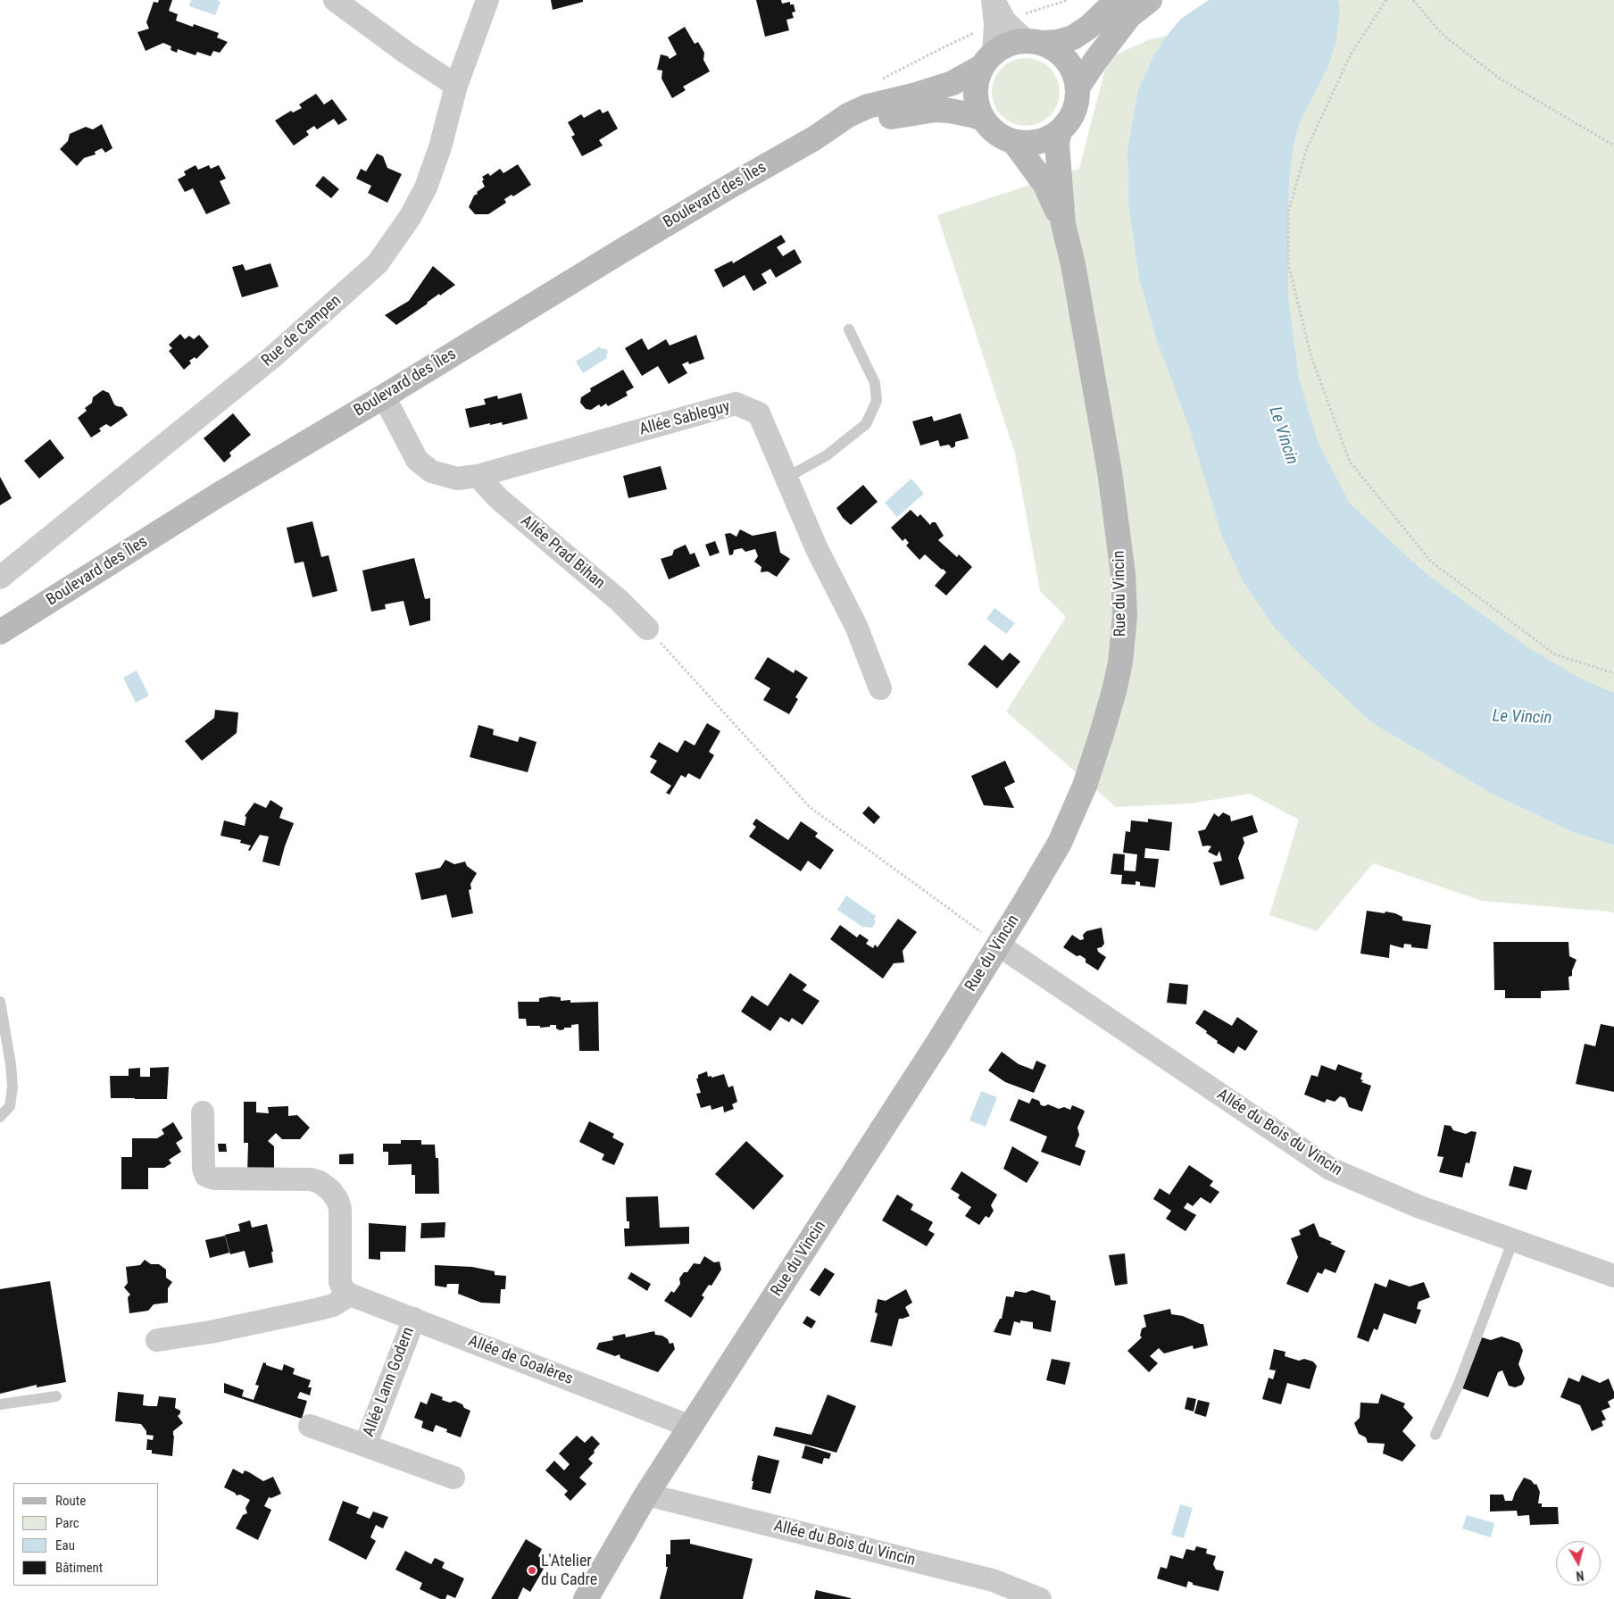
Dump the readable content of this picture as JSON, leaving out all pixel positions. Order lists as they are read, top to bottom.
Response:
{
  "streets": {
    "main road": ["Boulevard des Îles", "Rue du Vincin"],
    "street": [
      "Rue de Campen",
      "Allée Sableguy",
      "Allée Prad Bihan",
      "Allée du Bois du Vincin",
      "Allée de Goalères",
      "Allée Lann Godern"
    ]
  },
  "crossings": [
    ["Boulevard des Îles", "Allée Sableguy"],
    ["Boulevard des Îles", "Rue du Vincin"],
    ["Allée Sableguy", "Allée Prad Bihan"],
    ["Rue du Vincin", "Allée du Bois du Vincin"],
    ["Rue du Vincin", "Allée de Goalères"],
    ["Allée de Goalères", "Allée Lann Godern"]
  ],
  "water": ["Le Vincin"],
  "places": ["L'Atelier du Cadre"],
  "legend": [
    "Route",
    "Parc",
    "Eau",
    "Bâtiment"
  ],
  "north": "bottom"
}
